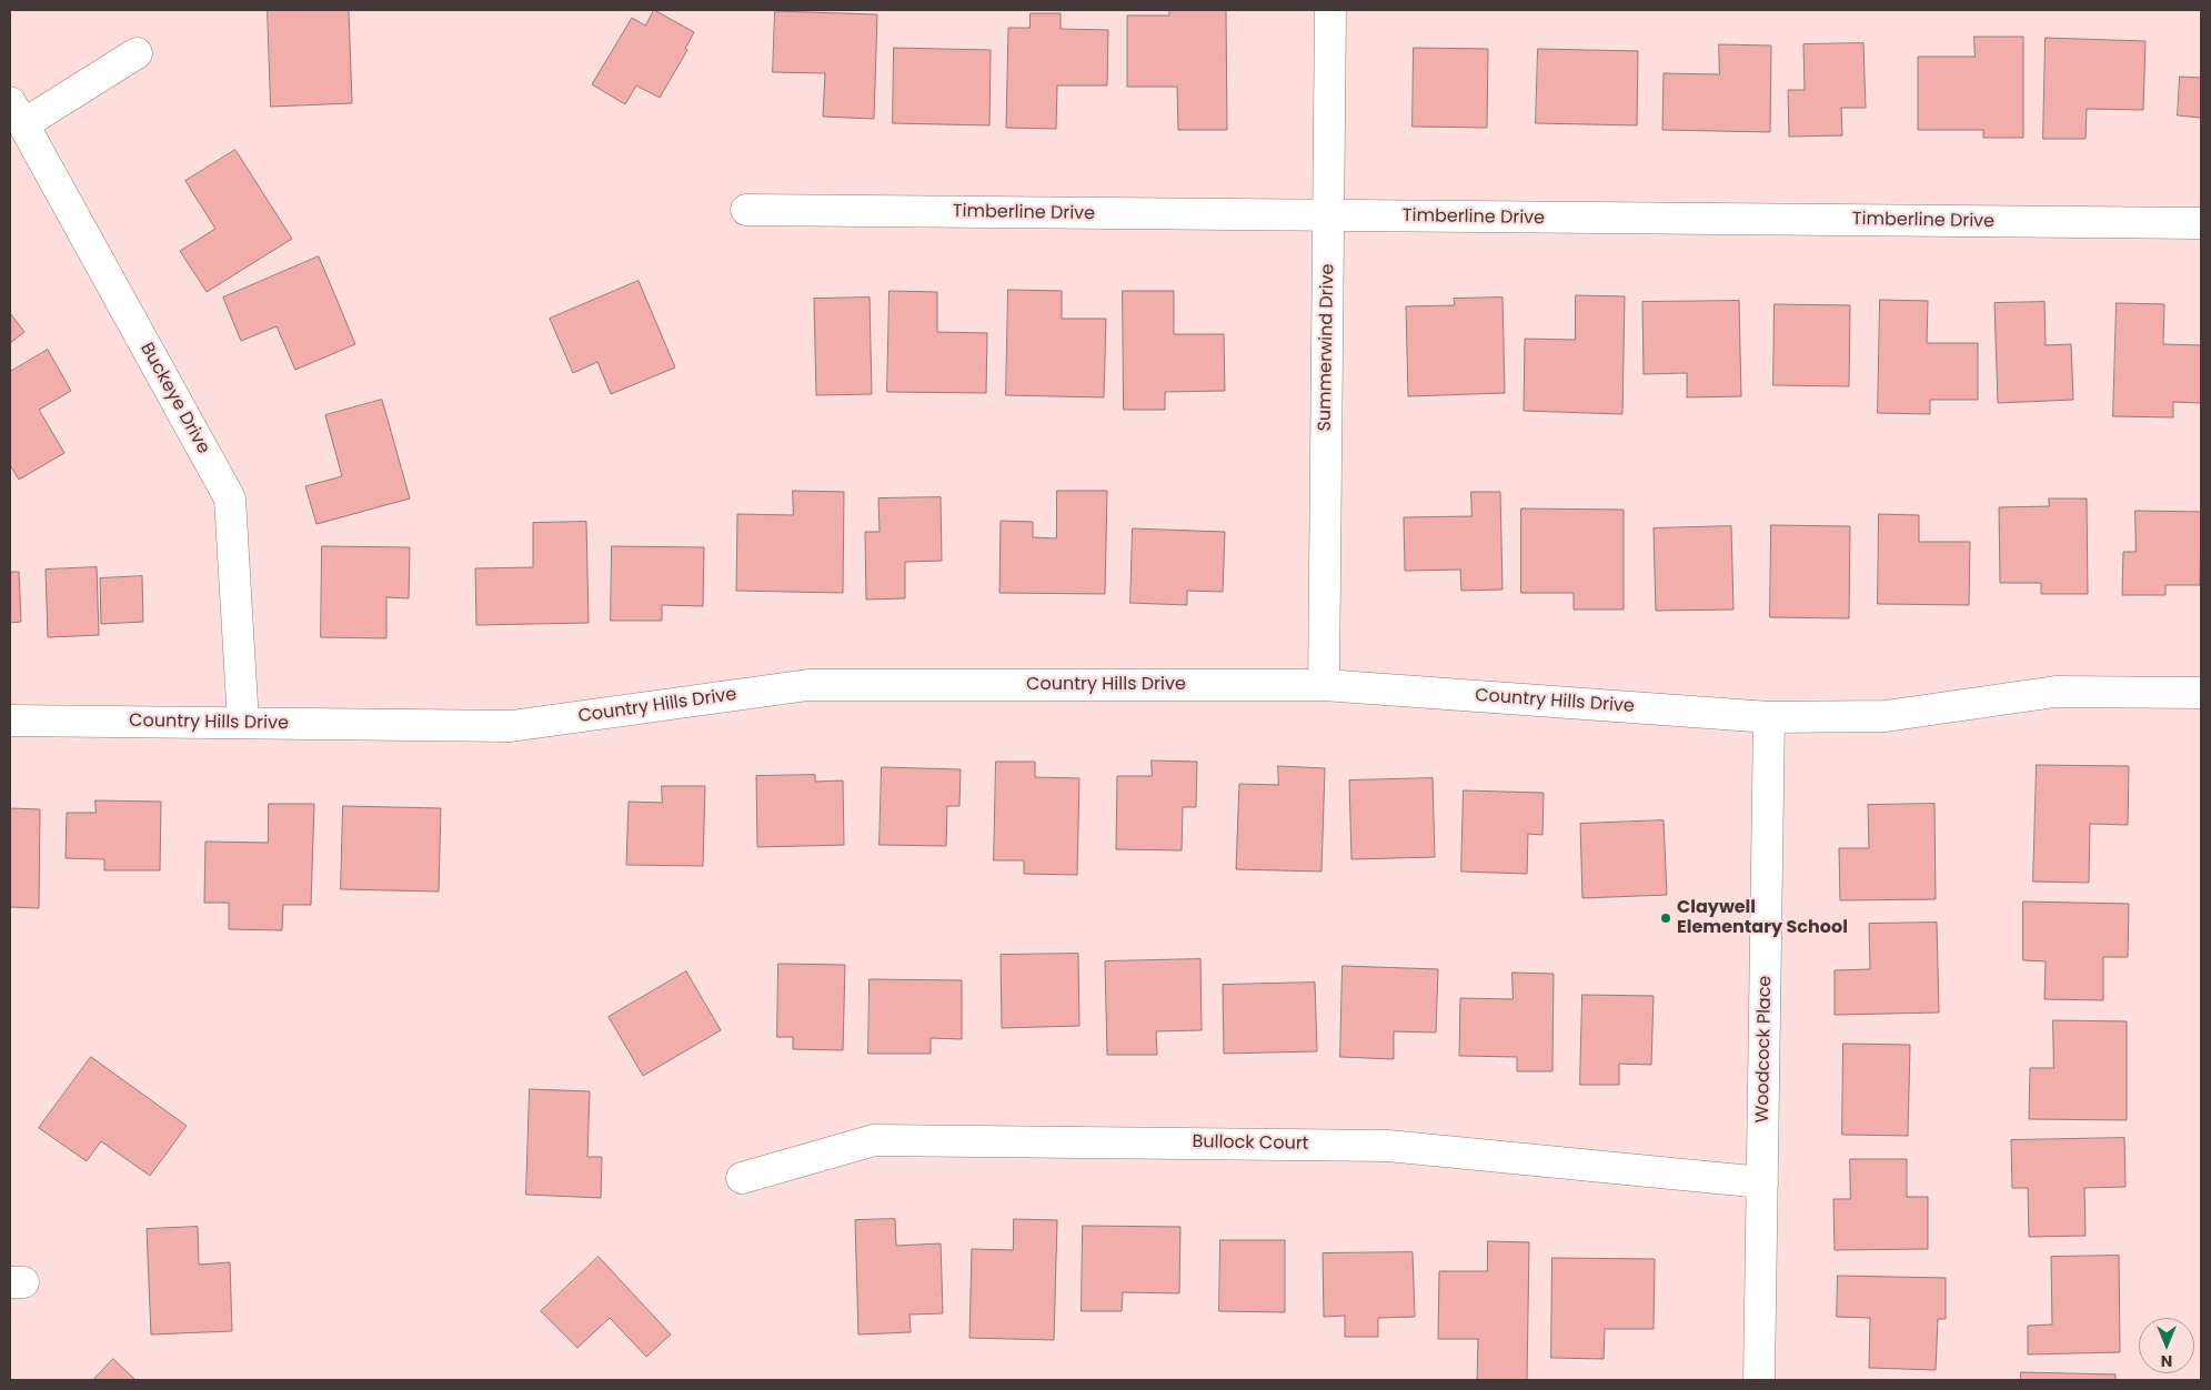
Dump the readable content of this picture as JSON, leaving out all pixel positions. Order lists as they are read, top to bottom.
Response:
{
  "streets": {
    "street": [
      "Timberline Drive",
      "Summerwind Drive",
      "Buckeye Drive",
      "Country Hills Drive",
      "Woodcock Place",
      "Bullock Court"
    ]
  },
  "crossings": [
    ["Timberline Drive", "Summerwind Drive"],
    ["Summerwind Drive", "Country Hills Drive"],
    ["Buckeye Drive", "Country Hills Drive"],
    ["Country Hills Drive", "Woodcock Place"],
    ["Woodcock Place", "Bullock Court"]
  ],
  "places": ["Claywell Elementary School"],
  "north": "bottom"
}
